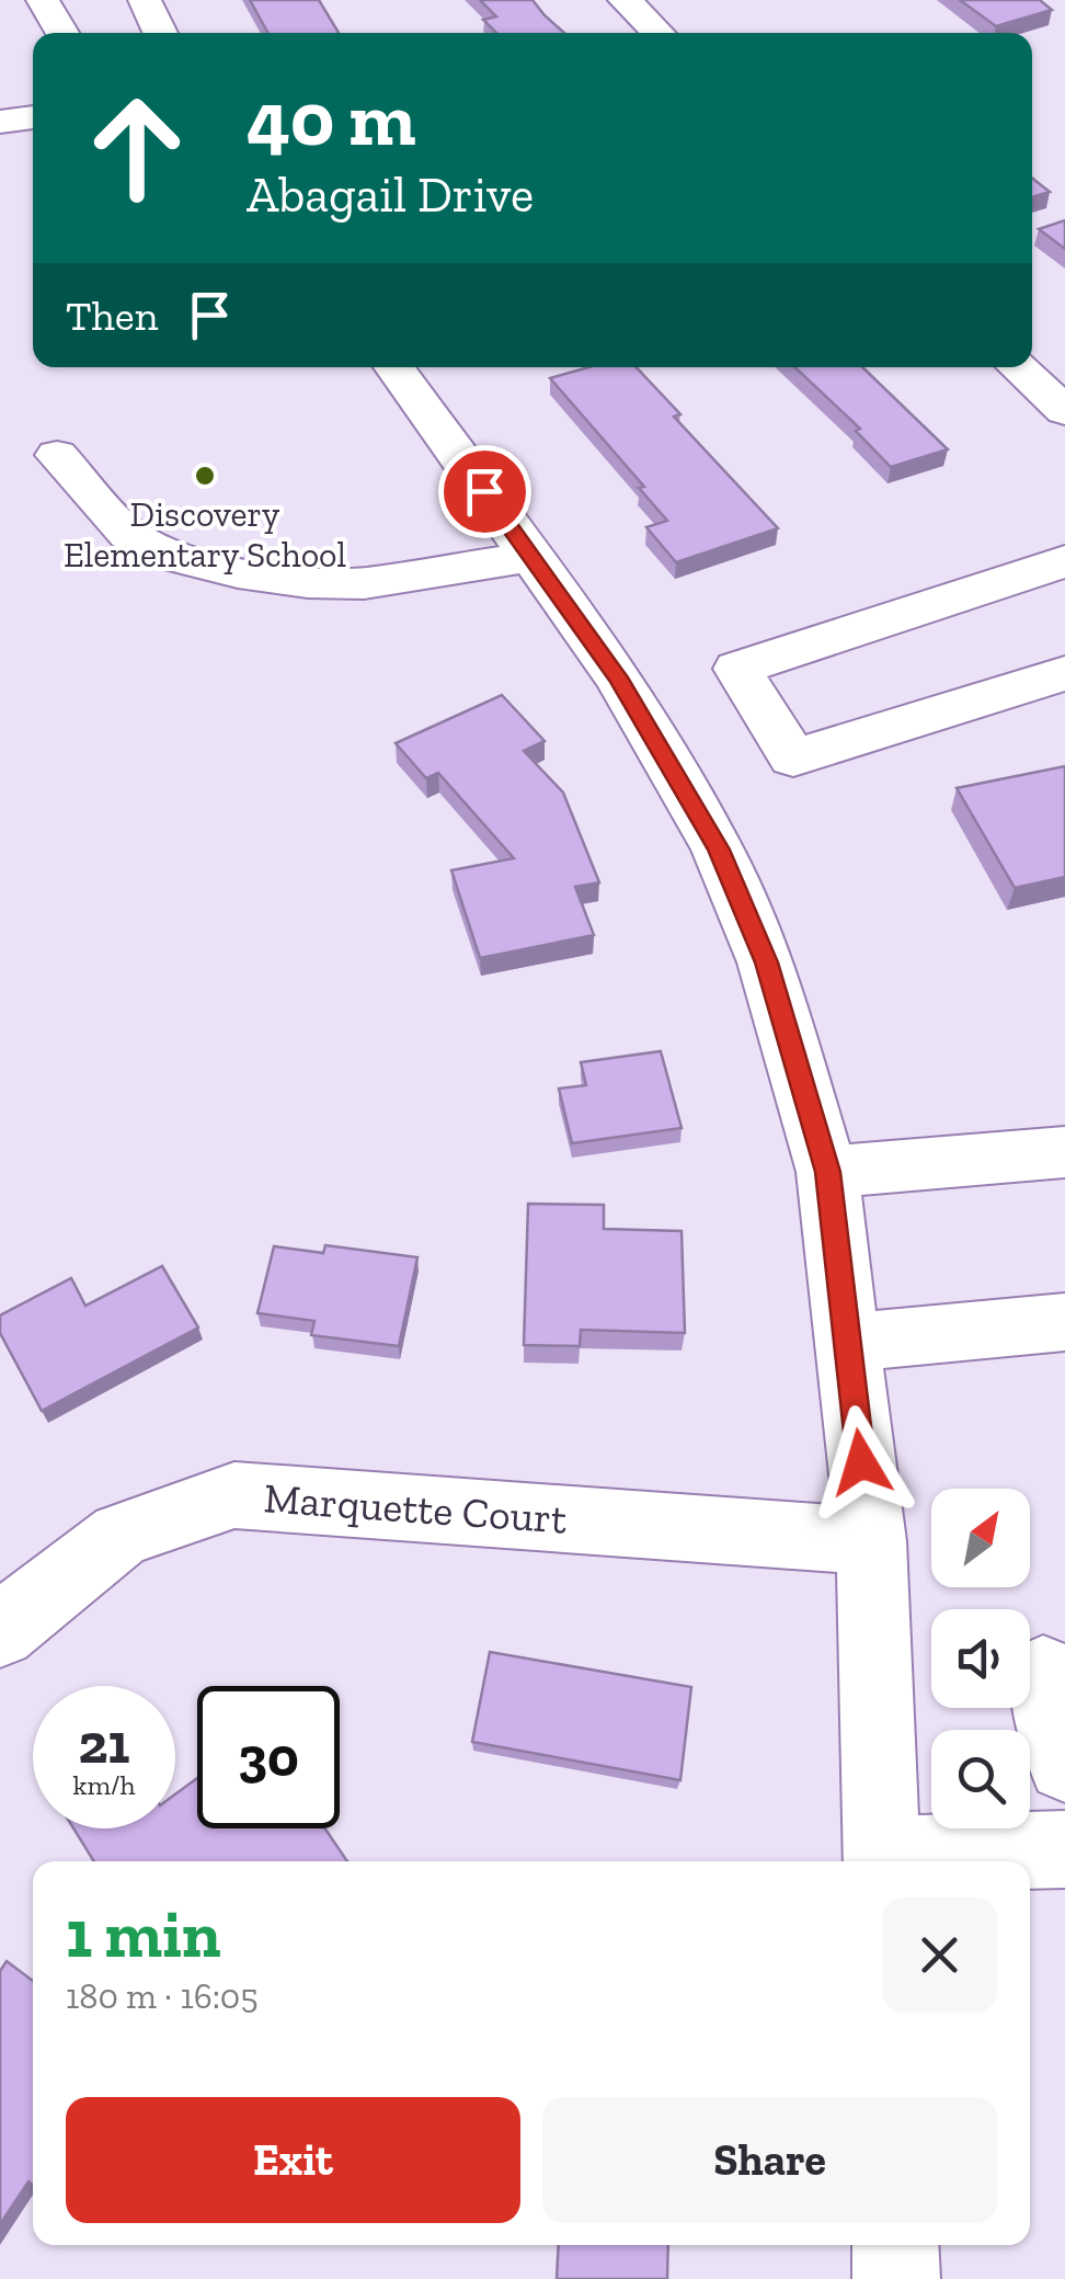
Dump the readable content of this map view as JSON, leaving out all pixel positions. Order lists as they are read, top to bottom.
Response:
{
  "streets": {
    "street": ["Marquette Court"]
  },
  "places": ["Discovery Elementary School"],
  "north": "top right",
  "page": {
    "turn": ["40 m", "Abagail Drive"],
    "then": "Then",
    "speed": "21 km/h",
    "limit": "30",
    "heading": ["1 min", "180 m · 16:05"],
    "buttons": ["Exit", "Share"]
  }
}
